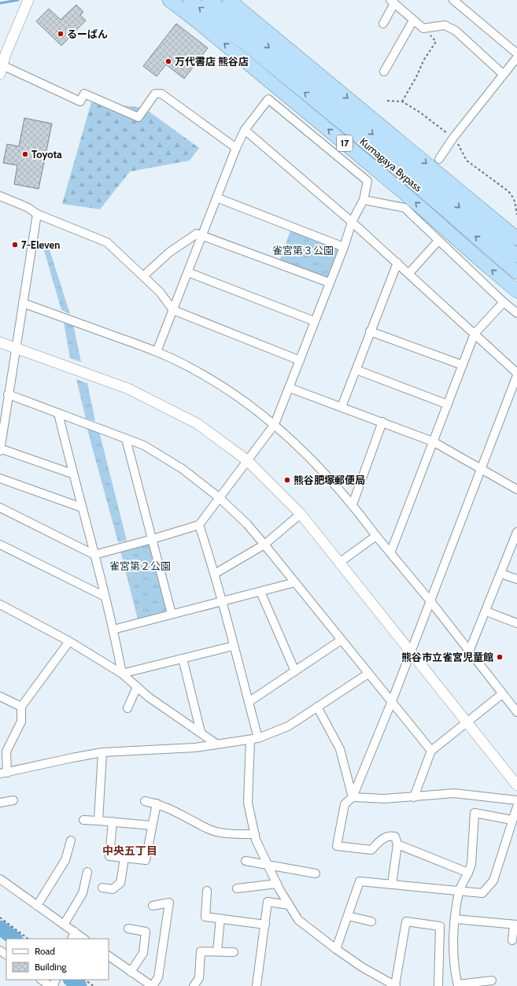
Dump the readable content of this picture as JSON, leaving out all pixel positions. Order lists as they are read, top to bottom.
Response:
{
  "streets": {
    "highway": ["17", "Kumagaya Bypass"]
  },
  "districts": ["中央五丁目"],
  "parks": ["雀宮第３公園", "雀宮第２公園"],
  "places": [
    "るーぱん",
    "万代書店 熊谷店",
    "Toyota",
    "7-Eleven",
    "熊谷肥塚郵便局",
    "熊谷市立雀宮児童館"
  ],
  "legend": ["Road", "Building"]
}
